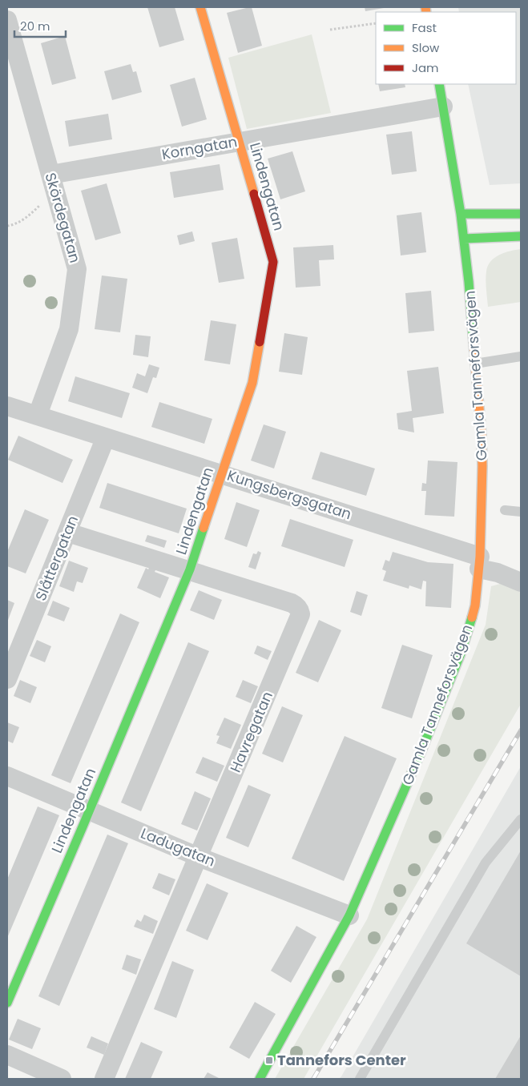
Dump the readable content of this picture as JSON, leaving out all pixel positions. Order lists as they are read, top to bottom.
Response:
{
  "streets": {
    "street": [
      "Korngatan",
      "Lindengatan",
      "Skördegatan",
      "Gamla Tanneforsvägen",
      "Kungsbergsgatan",
      "Slåttergatan",
      "Havregatan",
      "Ladugatan"
    ]
  },
  "crossings": [
    ["Korngatan", "Lindengatan"],
    ["Korngatan", "Skördegatan"],
    ["Korngatan", "Gamla Tanneforsvägen"],
    ["Lindengatan", "Kungsbergsgatan"],
    ["Lindengatan", "Havregatan"],
    ["Lindengatan", "Ladugatan"],
    ["Skördegatan", "Kungsbergsgatan"],
    ["Gamla Tanneforsvägen", "Kungsbergsgatan"],
    ["Gamla Tanneforsvägen", "Ladugatan"],
    ["Kungsbergsgatan", "Slåttergatan"],
    ["Slåttergatan", "Havregatan"],
    ["Havregatan", "Ladugatan"]
  ],
  "places": {
    "transit": ["Tannefors Center"]
  },
  "legend": ["Fast", "Slow", "Jam"],
  "scale_bar": "20 m"
}
